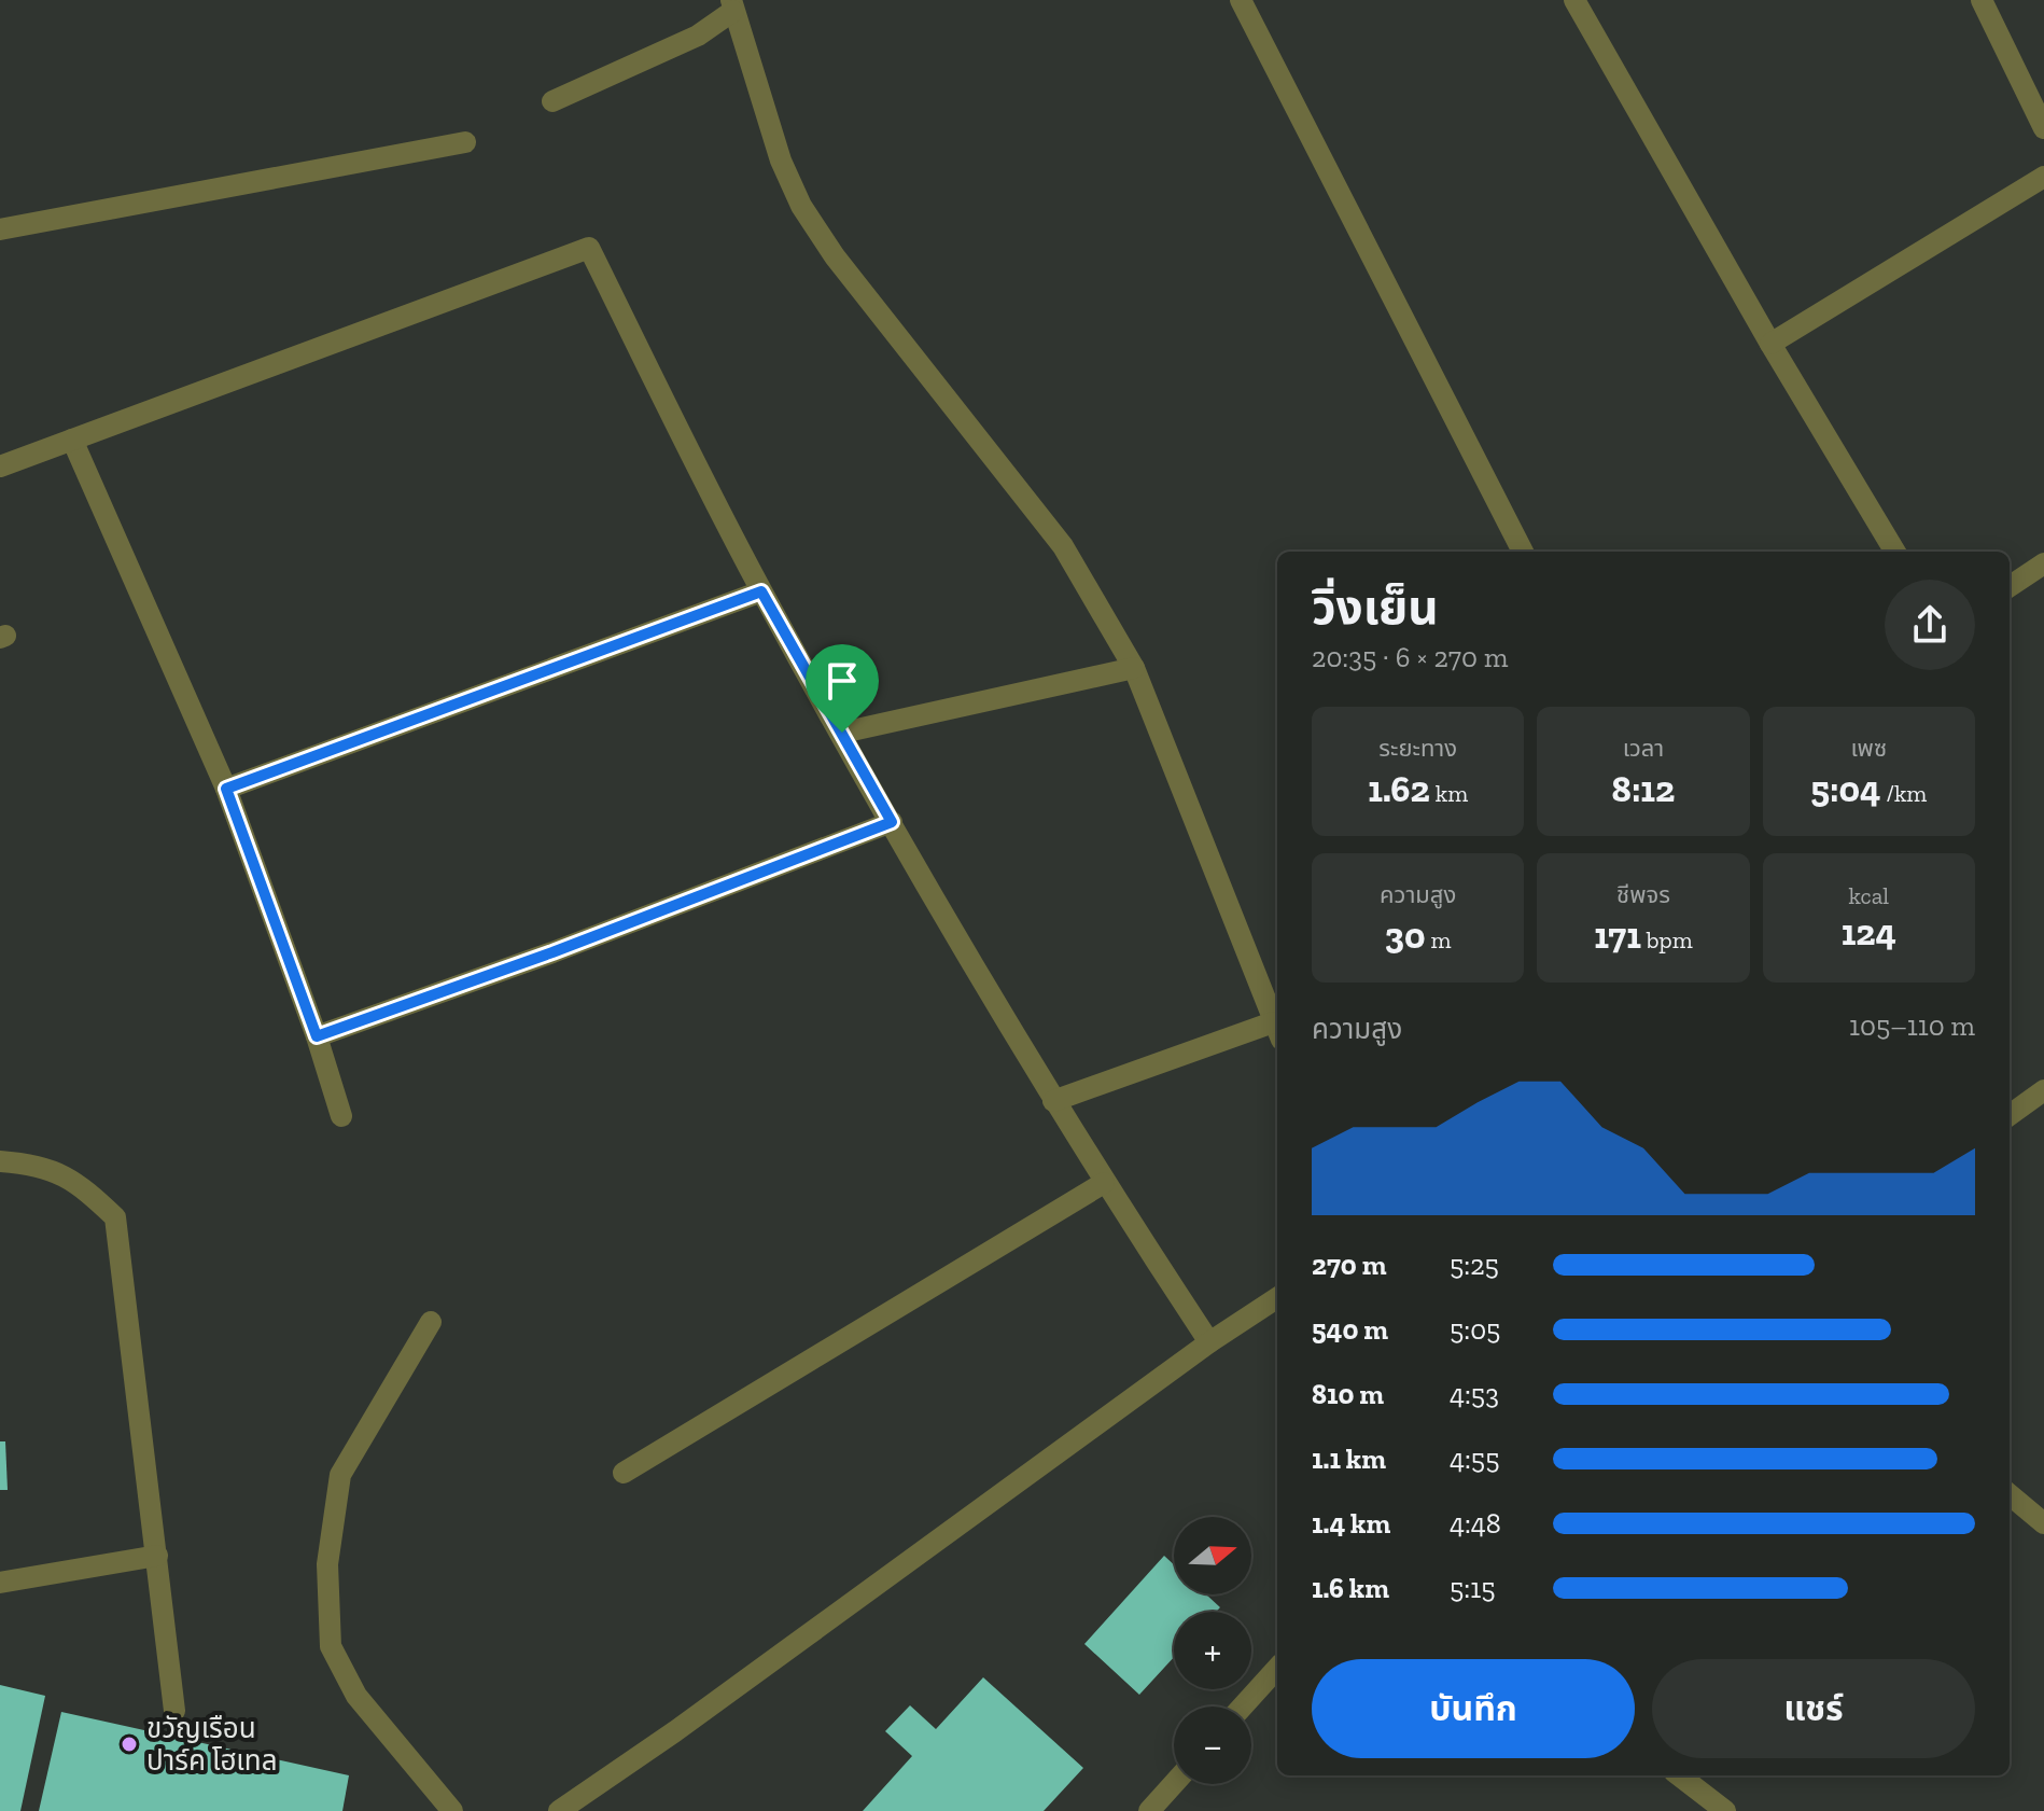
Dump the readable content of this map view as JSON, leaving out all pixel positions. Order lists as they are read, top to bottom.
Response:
{
  "places": ["ขวัญเรือน ปาร์ค โฮเทล"],
  "north": "right",
  "page": {
    "heading": ["วิ่งเย็น", "20:35 · 6 × 270 m"],
    "stats": [
      ["ระยะทาง", "1.62 km"],
      ["เวลา", "8:12"],
      ["เพซ", "5:04 /km"],
      ["ความสูง", "30 m"],
      ["ชีพจร", "171 bpm"],
      ["kcal", "124"]
    ],
    "chart": ["ความสูง", "105–110 m"],
    "list": [
      {
        "name": "270 m",
        "note": "5:25"
      },
      {
        "name": "540 m",
        "note": "5:05"
      },
      {
        "name": "810 m",
        "note": "4:53"
      },
      {
        "name": "1.1 km",
        "note": "4:55"
      },
      {
        "name": "1.4 km",
        "note": "4:48"
      },
      {
        "name": "1.6 km",
        "note": "5:15"
      }
    ],
    "map_buttons": ["+", "−"],
    "buttons": ["บันทึก", "แชร์"]
  }
}
